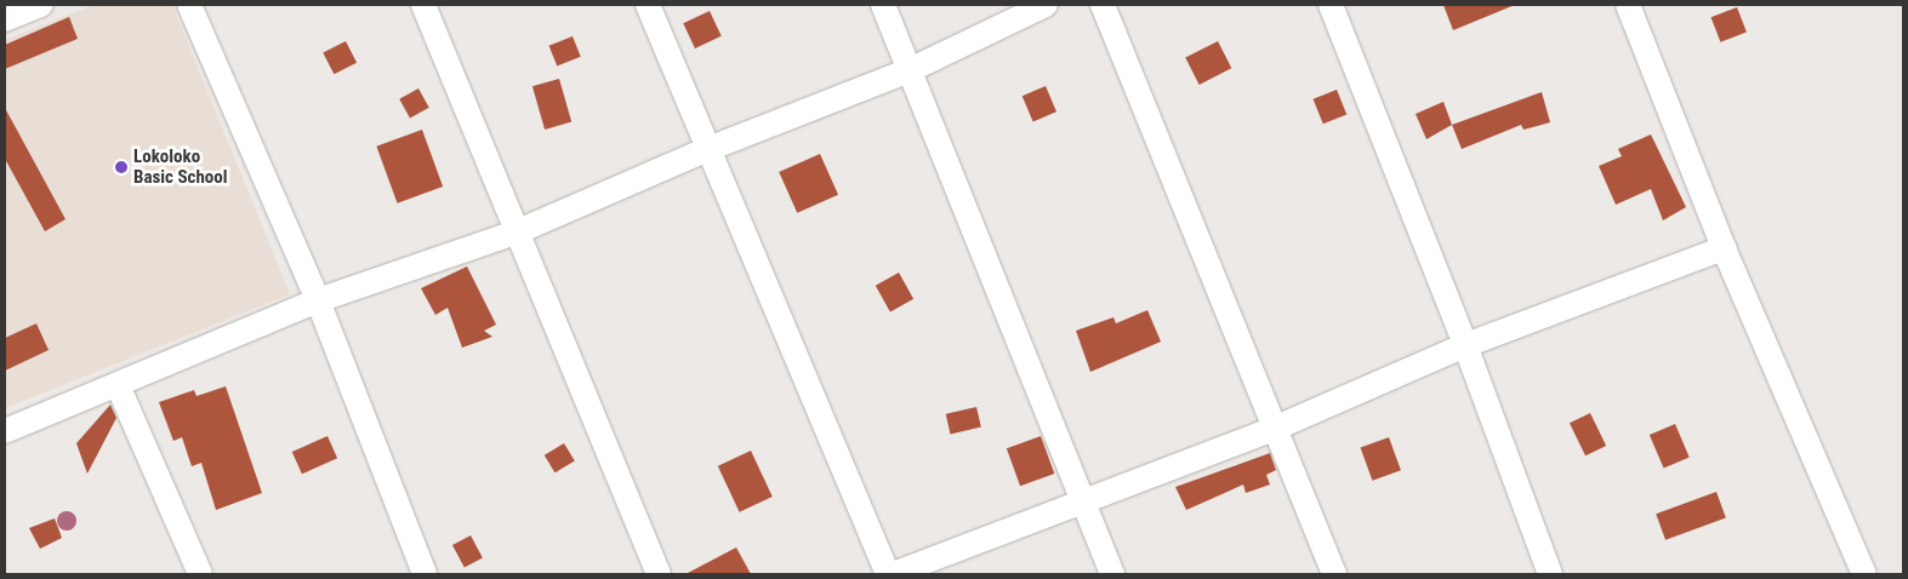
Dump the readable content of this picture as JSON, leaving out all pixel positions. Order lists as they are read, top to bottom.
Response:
{
  "places": ["Lokoloko Basic School"]
}
